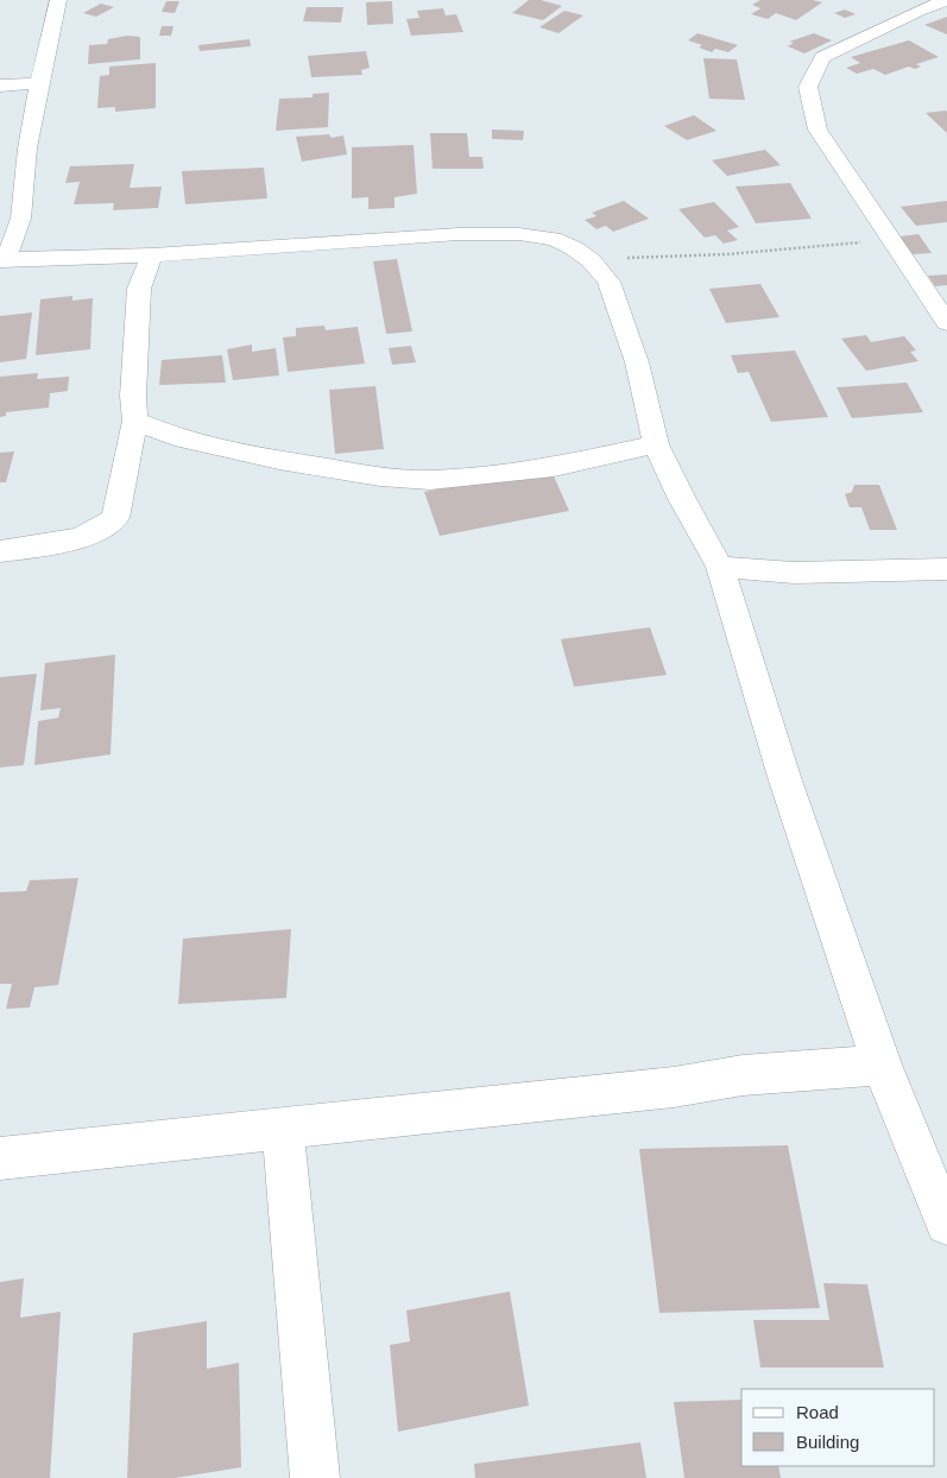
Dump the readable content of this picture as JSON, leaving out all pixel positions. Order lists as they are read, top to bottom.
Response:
{
  "legend": ["Road", "Building"]
}
